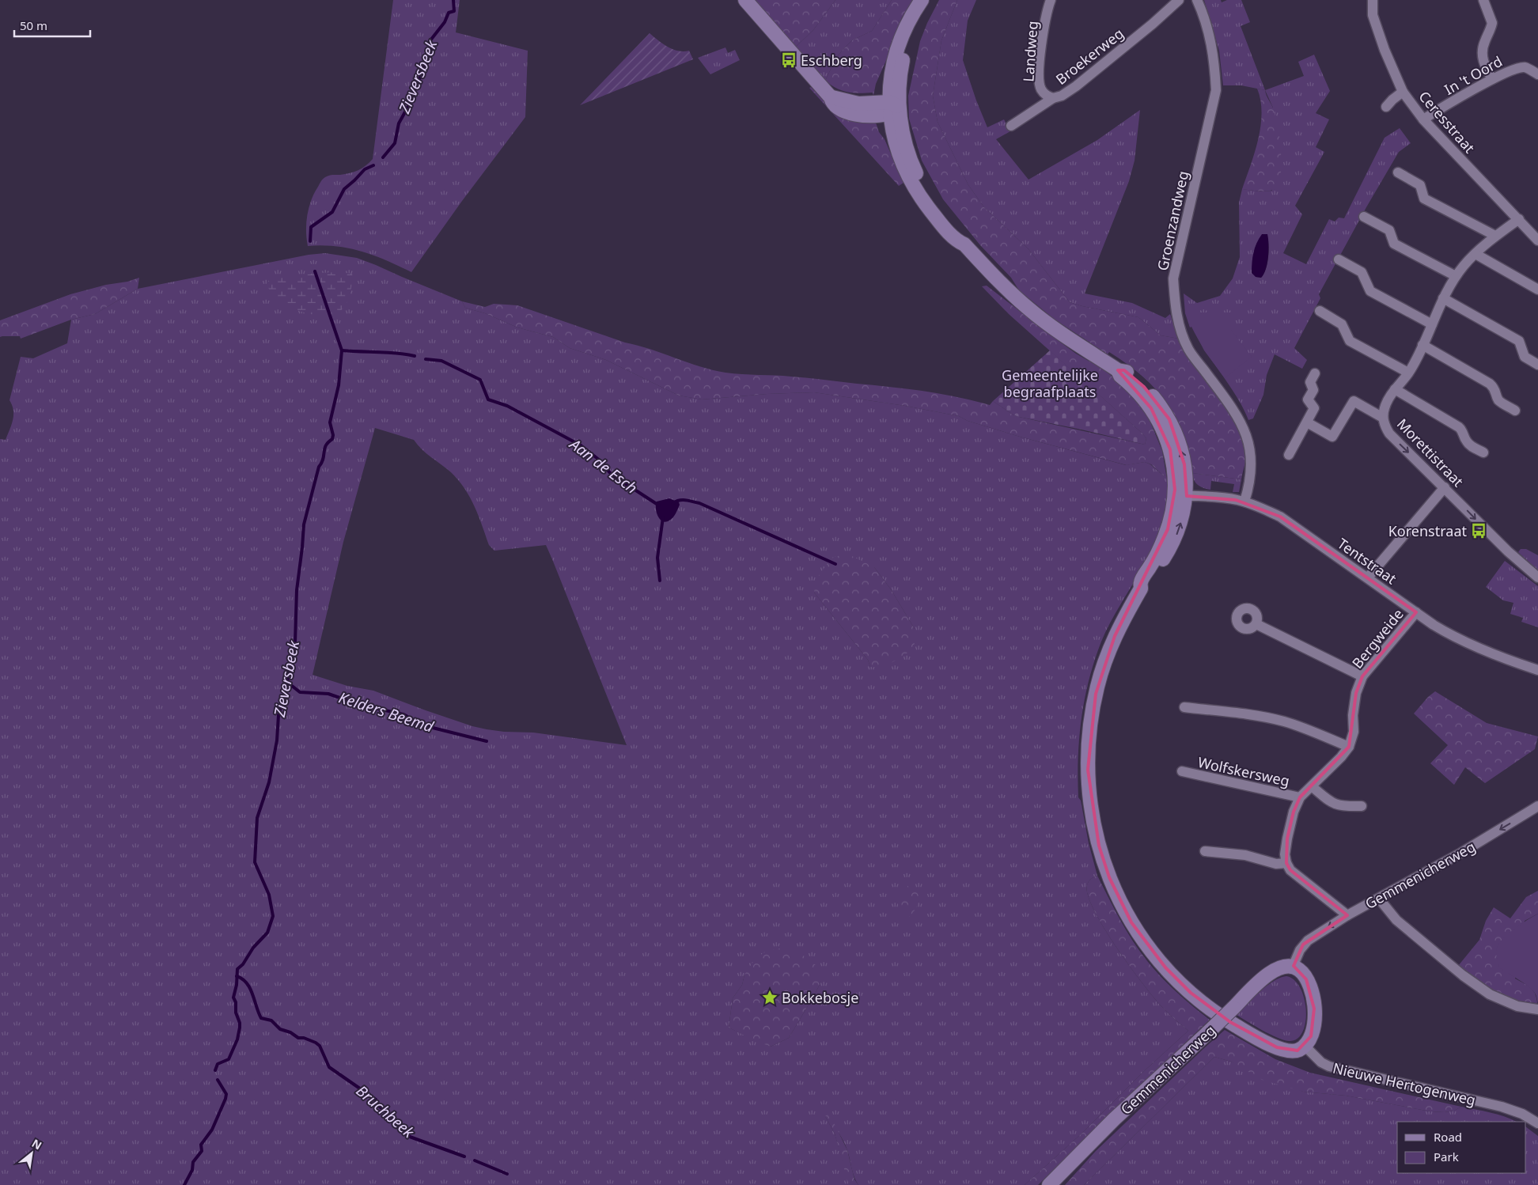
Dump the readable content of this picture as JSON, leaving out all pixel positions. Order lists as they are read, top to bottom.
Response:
{
  "streets": {
    "main road": ["Gemmenicherweg"],
    "street": [
      "Landweg",
      "Broekerweg",
      "In 't Oord",
      "Ceresstraat",
      "Groenzandweg",
      "Morettistraat",
      "Tentstraat",
      "Bergweide",
      "Wolfskersweg",
      "Nieuwe Hertogenweg"
    ]
  },
  "crossings": [
    ["Landweg", "Broekerweg"],
    ["In 't Oord", "Ceresstraat"],
    ["Groenzandweg", "Tentstraat"],
    ["Tentstraat", "Bergweide"],
    ["Bergweide", "Wolfskersweg"]
  ],
  "one_way": ["Gemmenicherweg"],
  "water": [
    "Zieversbeek",
    "Aan de Esch",
    "Kelders Beemd",
    "Bruchbeek"
  ],
  "parks": ["Gemeentelijke begraafplaats"],
  "places": {
    "bus stop": ["Eschberg", "Korenstraat"],
    "place": ["Bokkebosje"]
  },
  "legend": ["Road", "Park"],
  "scale_bar": "50 m",
  "north": "top right"
}
